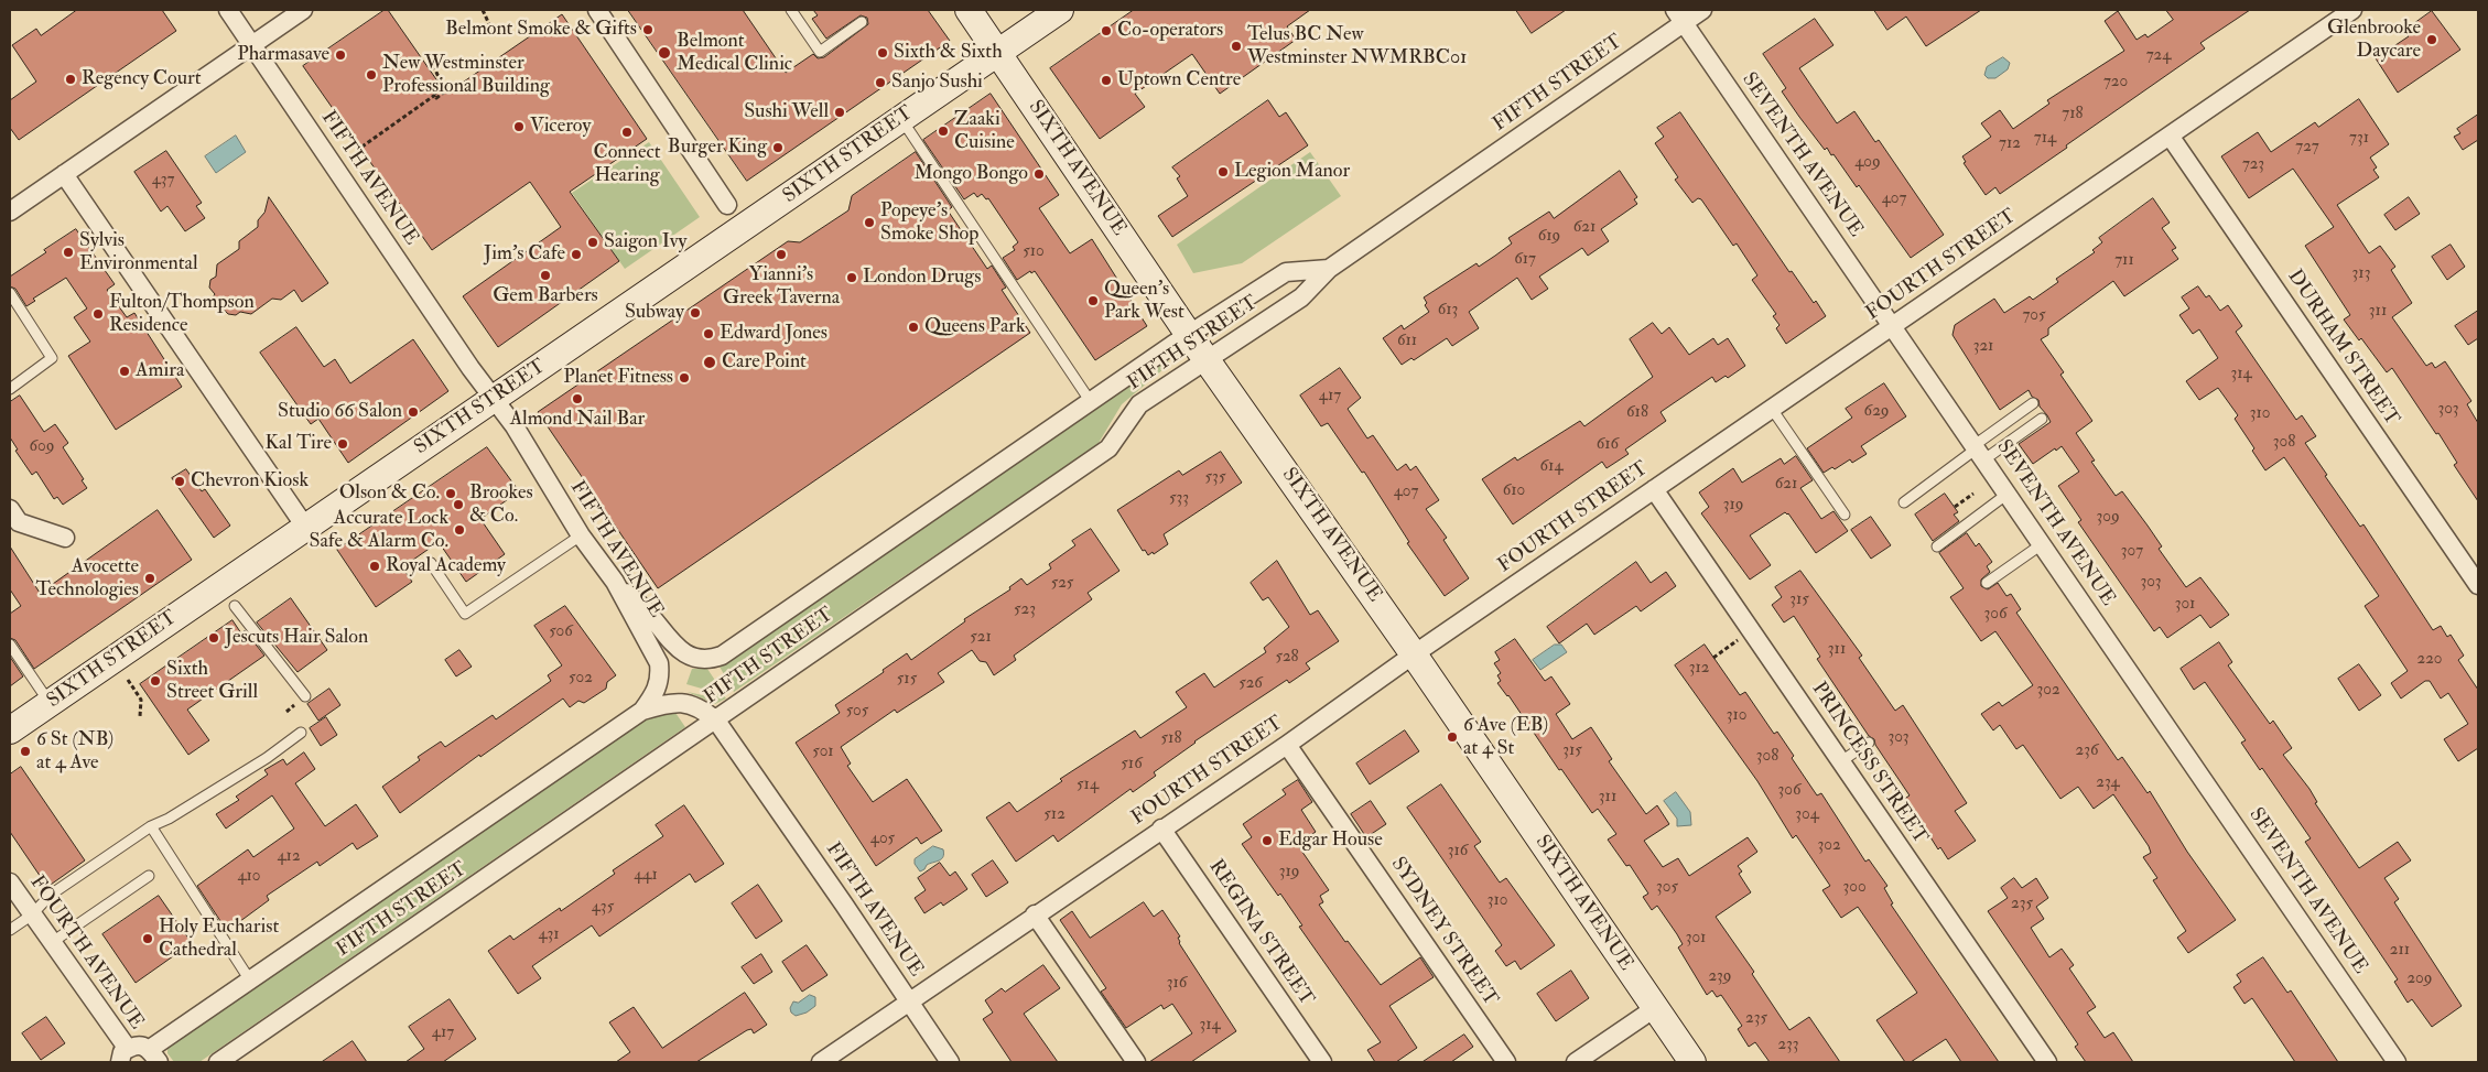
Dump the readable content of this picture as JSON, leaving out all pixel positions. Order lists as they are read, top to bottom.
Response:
{
  "streets": {
    "street": [
      "FIFTH STREET",
      "SIXTH STREET",
      "SEVENTH AVENUE",
      "SIXTH AVENUE",
      "FIFTH AVENUE",
      "FOURTH STREET",
      "DURHAM STREET",
      "PRINCESS STREET",
      "SYDNEY STREET",
      "REGINA STREET",
      "FOURTH AVENUE"
    ]
  },
  "crossings": [
    ["FIFTH STREET", "SEVENTH AVENUE"],
    ["FIFTH STREET", "SIXTH AVENUE"],
    ["FIFTH STREET", "FIFTH AVENUE"],
    ["SIXTH STREET", "SIXTH AVENUE"],
    ["SIXTH STREET", "FIFTH AVENUE"],
    ["SEVENTH AVENUE", "FOURTH STREET"],
    ["SIXTH AVENUE", "FOURTH STREET"],
    ["FIFTH AVENUE", "FOURTH STREET"],
    ["FOURTH STREET", "DURHAM STREET"],
    ["FOURTH STREET", "PRINCESS STREET"],
    ["FOURTH STREET", "SYDNEY STREET"],
    ["FOURTH STREET", "REGINA STREET"]
  ],
  "places": [
    "Belmont Smoke & Gifts",
    "Co-operators",
    "Glenbrooke Daycare",
    "Telus BC New Westminster NWMRBC01",
    "Belmont Medical Clinic",
    "Sixth & Sixth",
    "Pharmasave",
    "New Westminster Professional Building",
    "Regency Court",
    "Uptown Centre",
    "Sanjo Sushi",
    "Sushi Well",
    "Viceroy",
    "Zaaki Cuisine",
    "Connect Hearing",
    "Burger King",
    "Legion Manor",
    "Mongo Bongo",
    "Popeye's Smoke Shop",
    "Saigon Ivy",
    "Sylvis Environmental",
    "Jim's Cafe",
    "Yianni's Greek Taverna",
    "Gem Barbers",
    "London Drugs",
    "Queen's Park West",
    "Subway",
    "Fulton/Thompson Residence",
    "Queens Park",
    "Edward Jones",
    "Care Point",
    "Amira",
    "Planet Fitness",
    "Almond Nail Bar",
    "Studio 66 Salon",
    "Kal Tire",
    "Chevron Kiosk",
    "Olson & Co.",
    "Brookes & Co.",
    "Accurate Lock Safe & Alarm Co.",
    "Royal Academy",
    "Avocette Technologies",
    "Jescuts Hair Salon",
    "Sixth Street Grill",
    "6 Ave (EB) at 4 St",
    "6 St (NB) at 4 Ave",
    "Edgar House",
    "Holy Eucharist Cathedral"
  ],
  "house_numbers": [
    "724",
    "720",
    "718",
    "714",
    "731",
    "712",
    "727",
    "409",
    "723",
    "437",
    "407",
    "621",
    "619",
    "510",
    "617",
    "711",
    "313",
    "613",
    "311",
    "705",
    "611",
    "321",
    "314",
    "417",
    "303",
    "629",
    "618",
    "310",
    "308",
    "616",
    "609",
    "614",
    "535",
    "621",
    "610",
    "407",
    "533",
    "319",
    "309",
    "307",
    "303",
    "525",
    "315",
    "301",
    "523",
    "306",
    "506",
    "521",
    "311",
    "528",
    "220",
    "312",
    "502",
    "515",
    "526",
    "302",
    "505",
    "310",
    "303",
    "518",
    "315",
    "236",
    "501",
    "308",
    "516",
    "234",
    "514",
    "306",
    "311",
    "512",
    "304",
    "405",
    "302",
    "316",
    "412",
    "319",
    "441",
    "410",
    "305",
    "300",
    "310",
    "235",
    "435",
    "431",
    "301",
    "211",
    "239",
    "209",
    "316",
    "235",
    "314",
    "417",
    "233"
  ]
}
